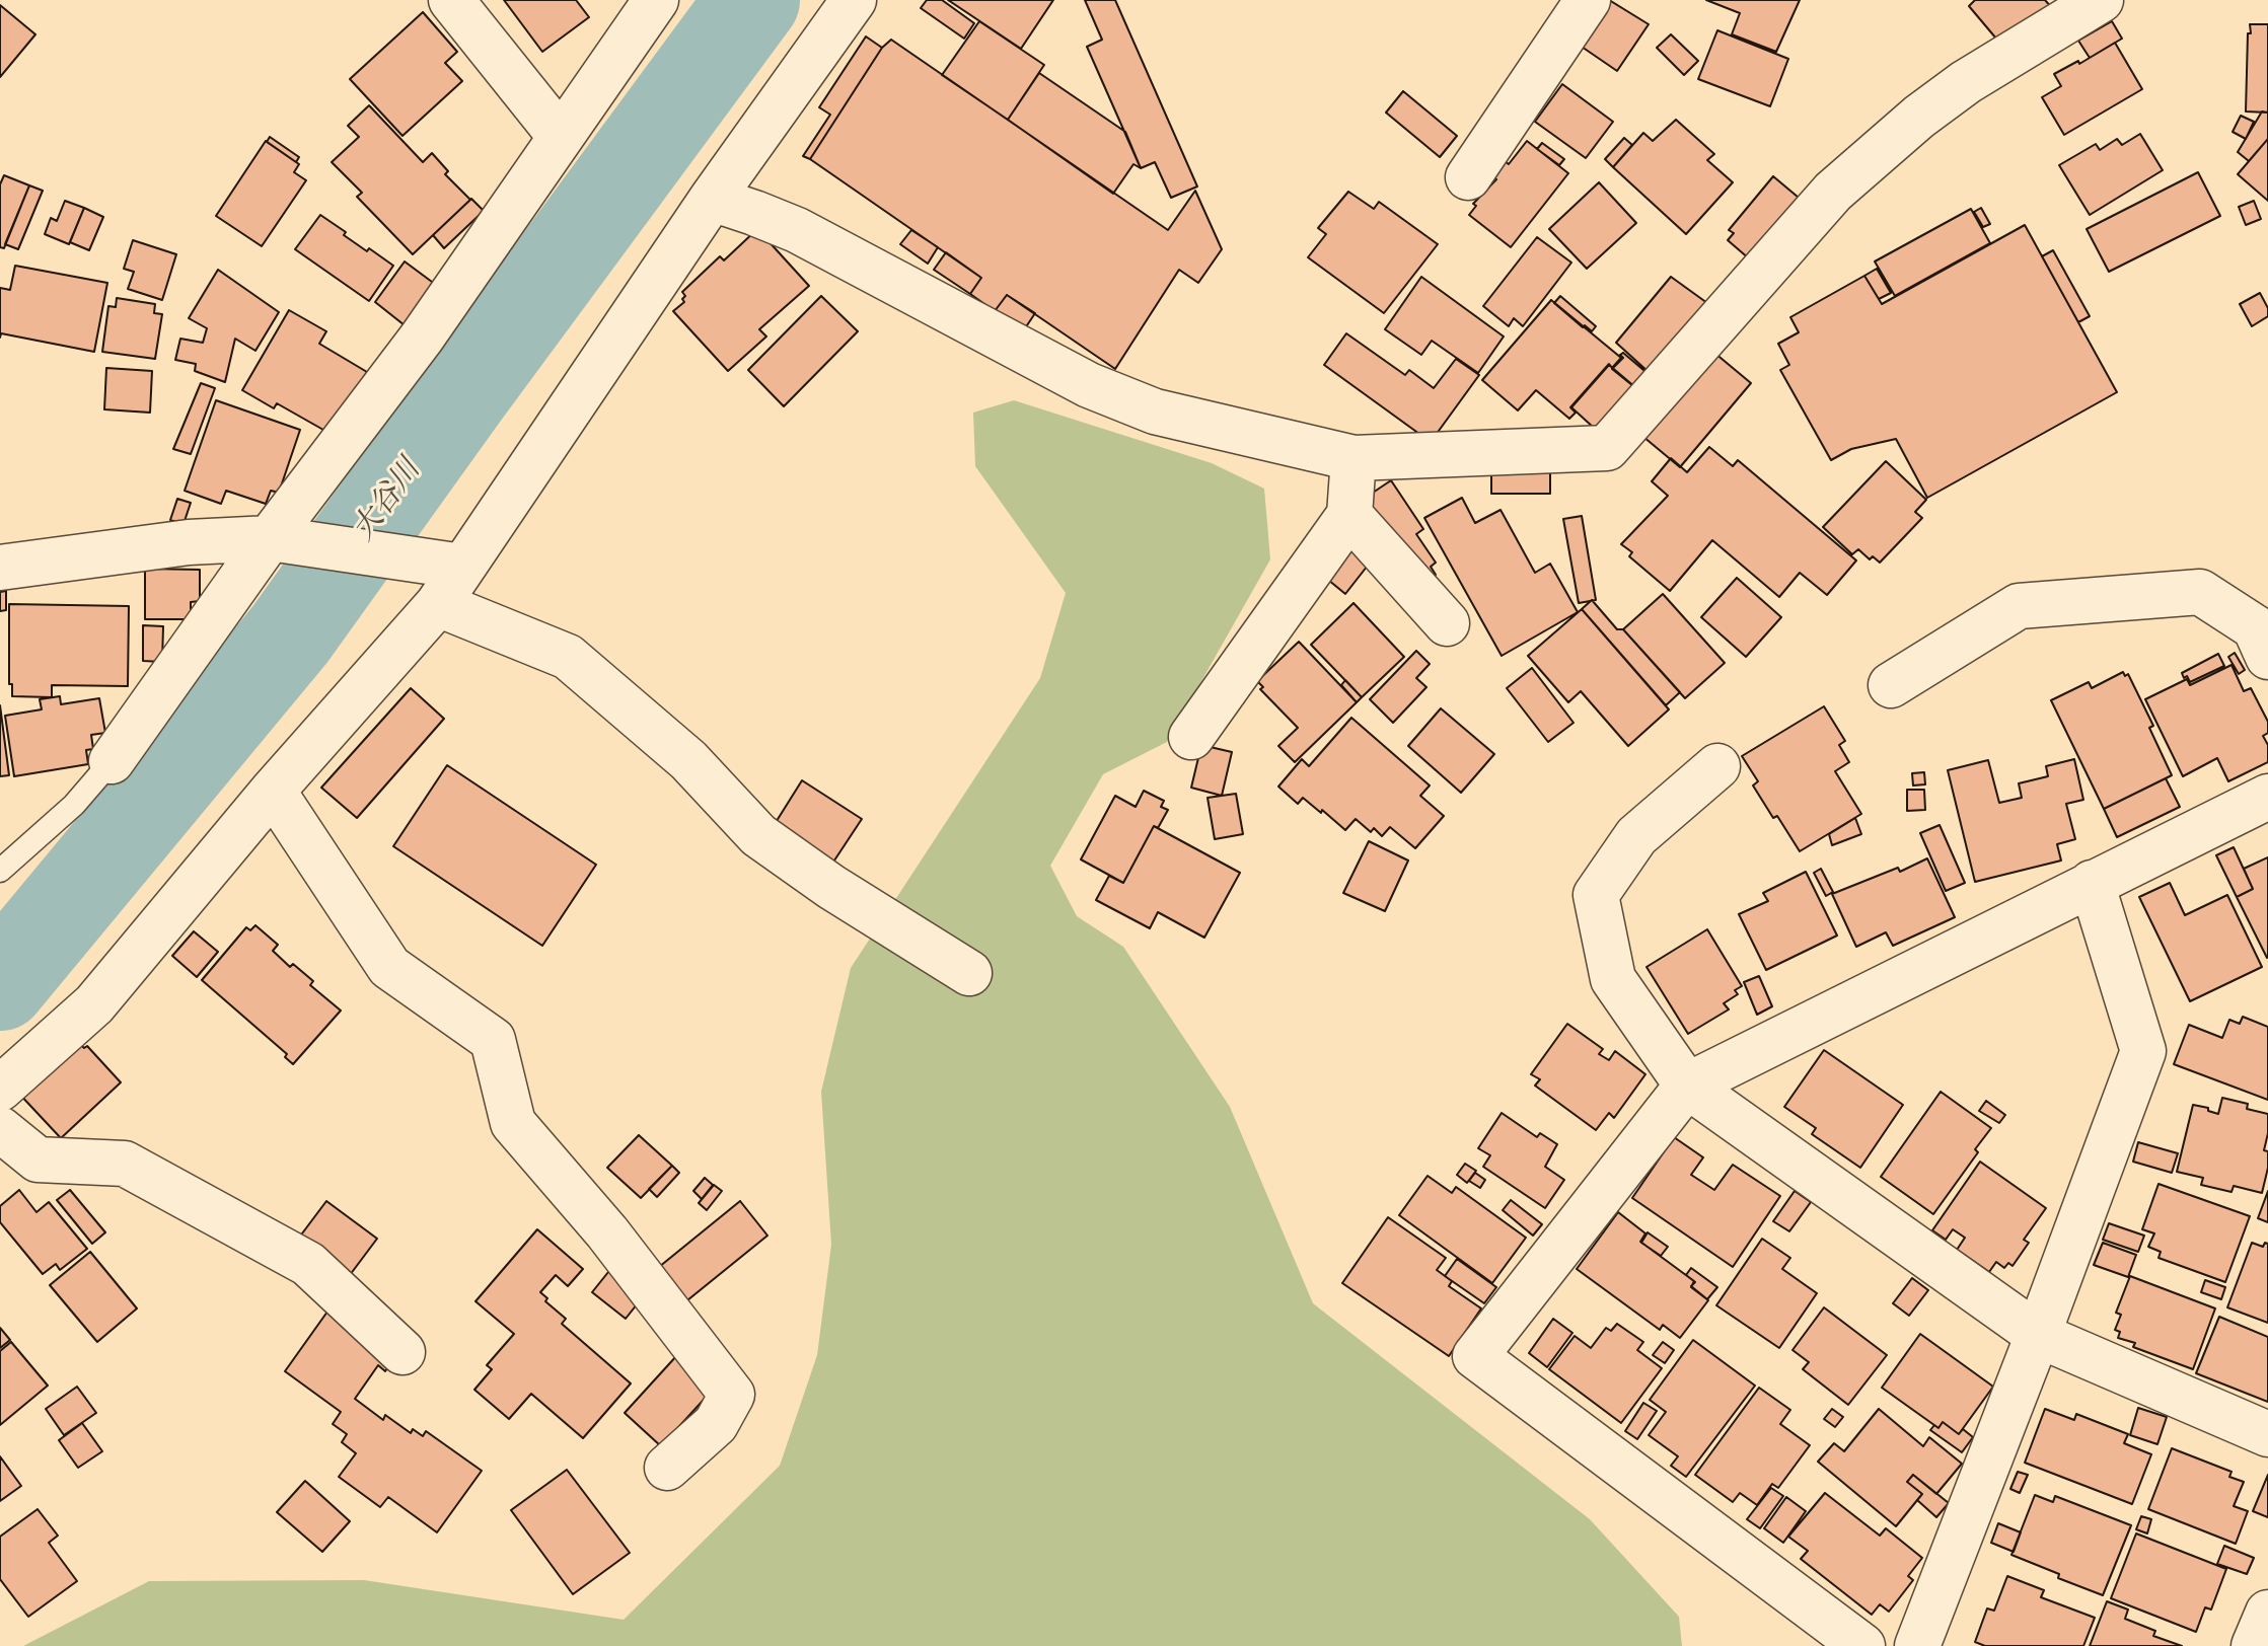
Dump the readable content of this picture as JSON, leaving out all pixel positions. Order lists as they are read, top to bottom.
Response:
{
  "water": ["大谷川"]
}
